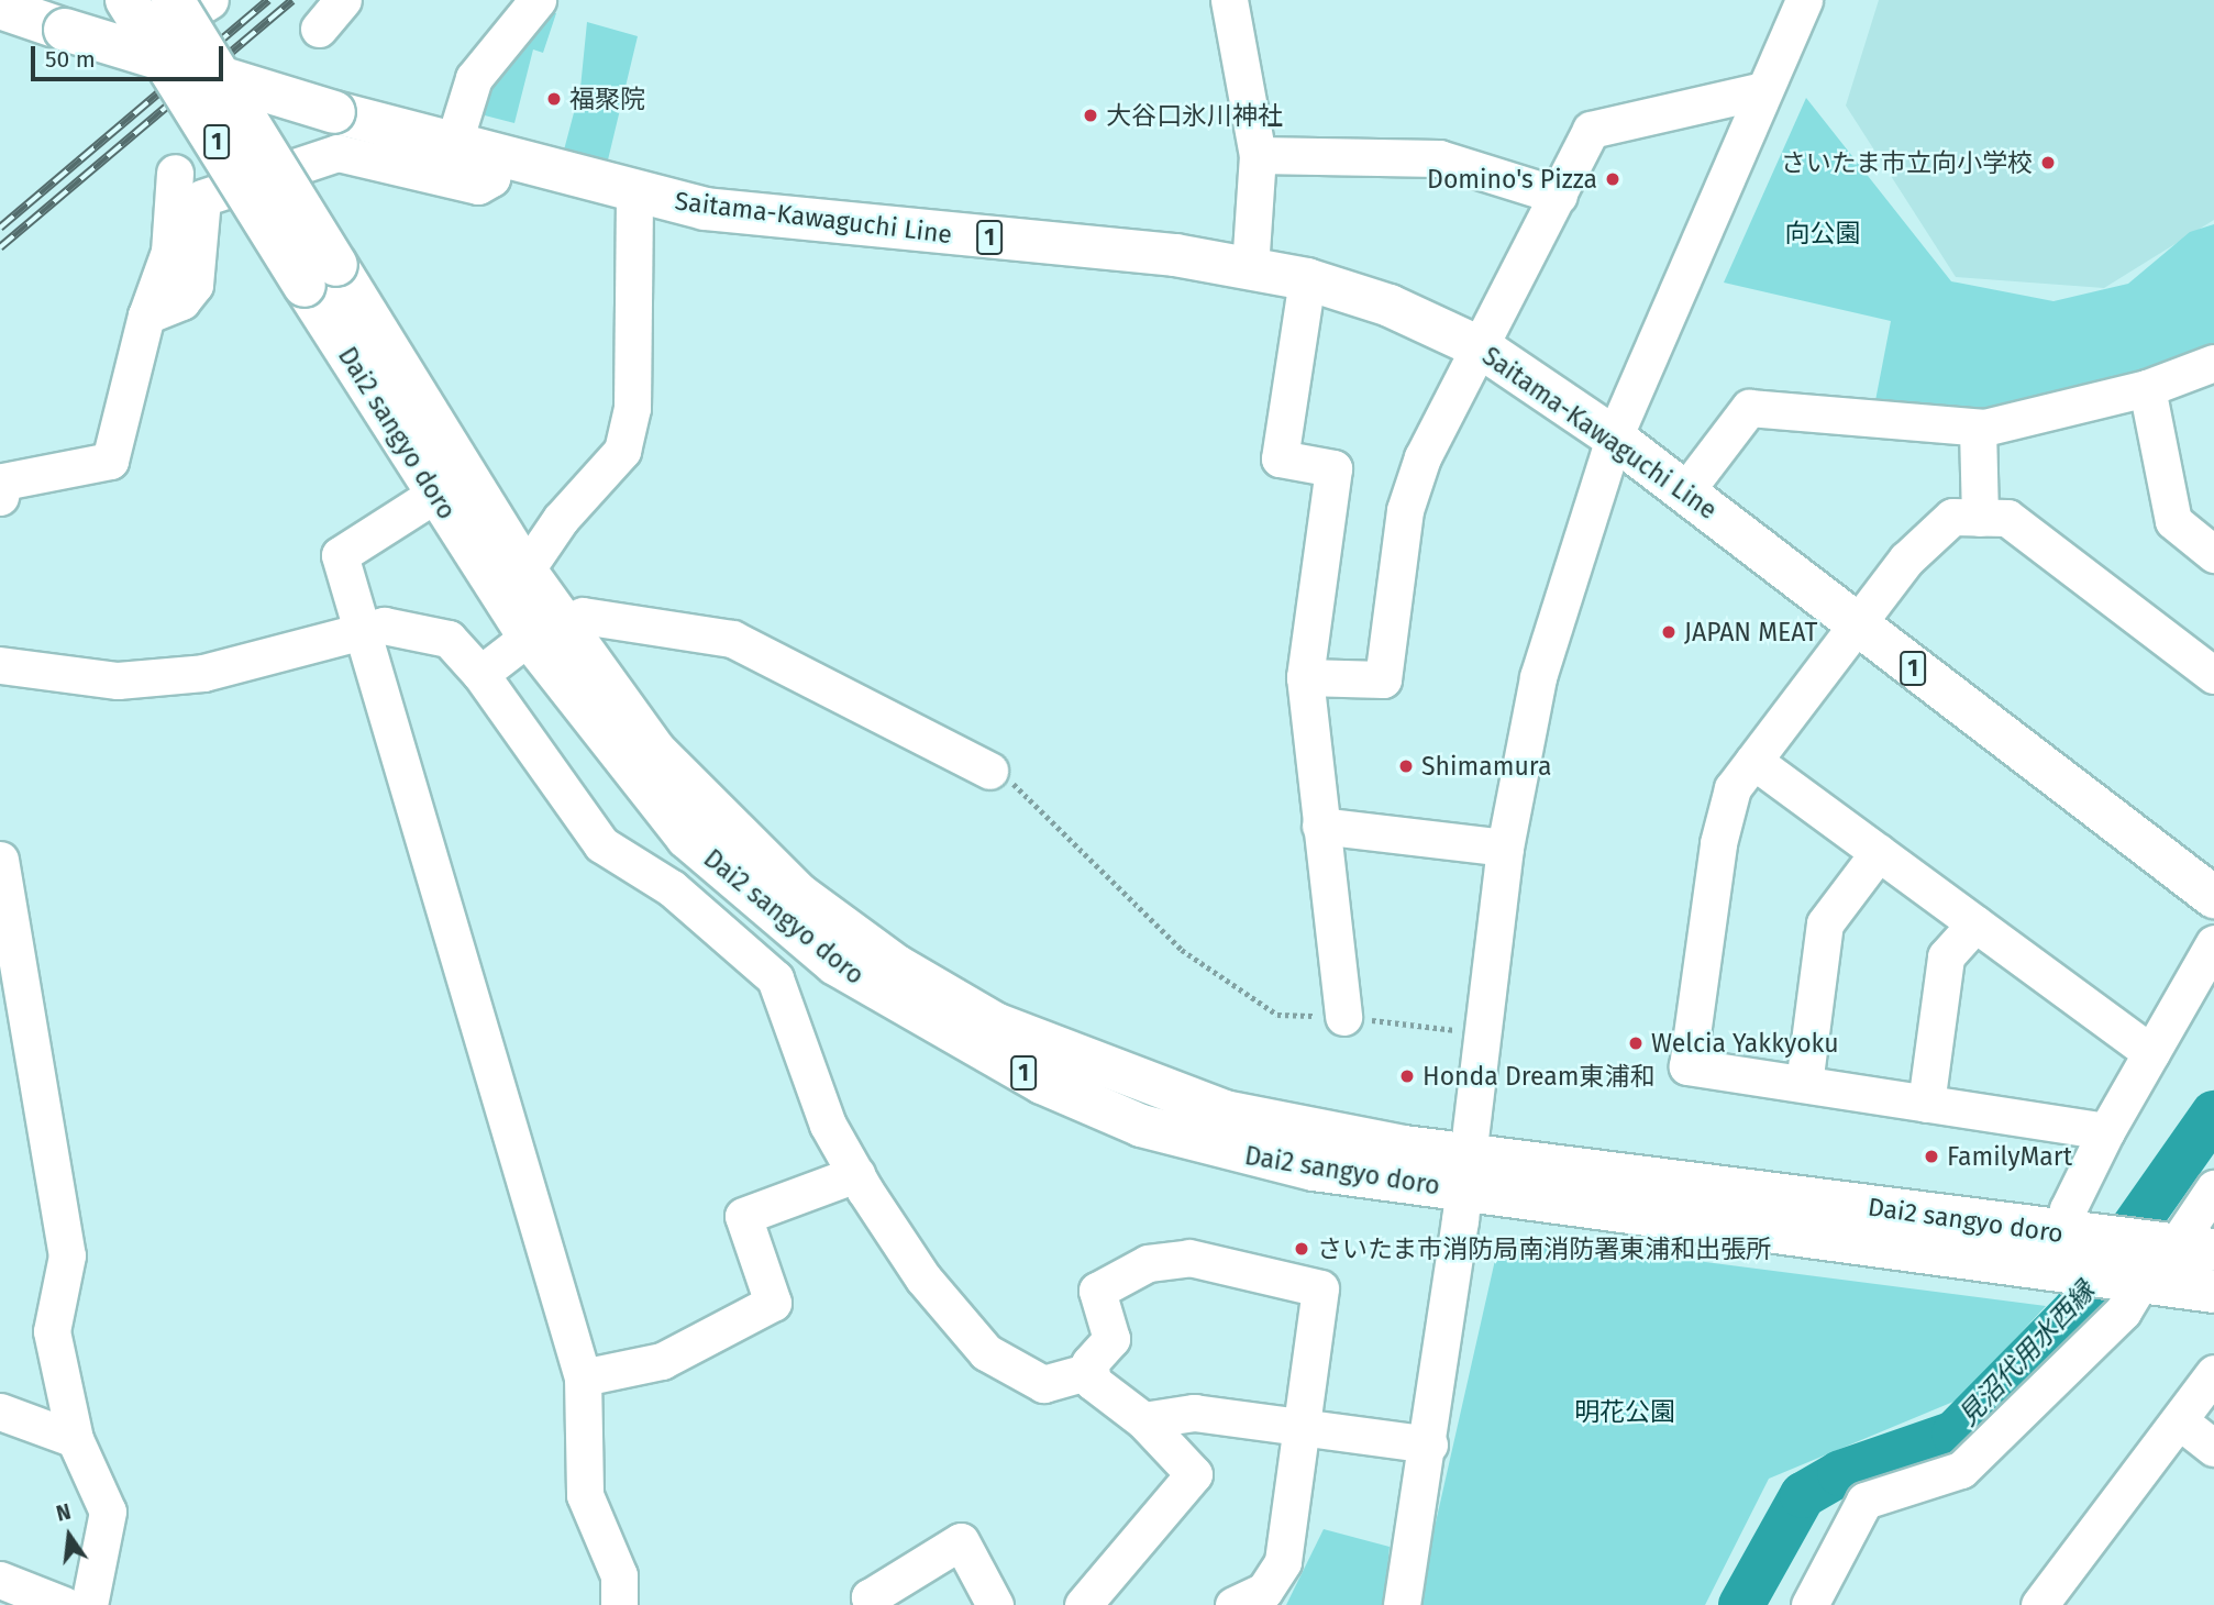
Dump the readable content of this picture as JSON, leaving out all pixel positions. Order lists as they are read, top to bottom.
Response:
{
  "streets": {
    "main road": ["1", "Saitama-Kawaguchi Line", "Dai2 sangyo doro"]
  },
  "crossings": [
    ["1", "Saitama-Kawaguchi Line"],
    ["1", "Dai2 sangyo doro"],
    ["Saitama-Kawaguchi Line", "Dai2 sangyo doro"]
  ],
  "water": ["見沼代用水西縁"],
  "parks": ["向公園", "明花公園"],
  "places": [
    "福聚院",
    "大谷口氷川神社",
    "さいたま市立向小学校",
    "Domino's Pizza",
    "JAPAN MEAT",
    "Shimamura",
    "Welcia Yakkyoku",
    "Honda Dream東浦和",
    "FamilyMart",
    "さいたま市消防局南消防署東浦和出張所"
  ],
  "scale_bar": "50 m",
  "north": "top"
}
